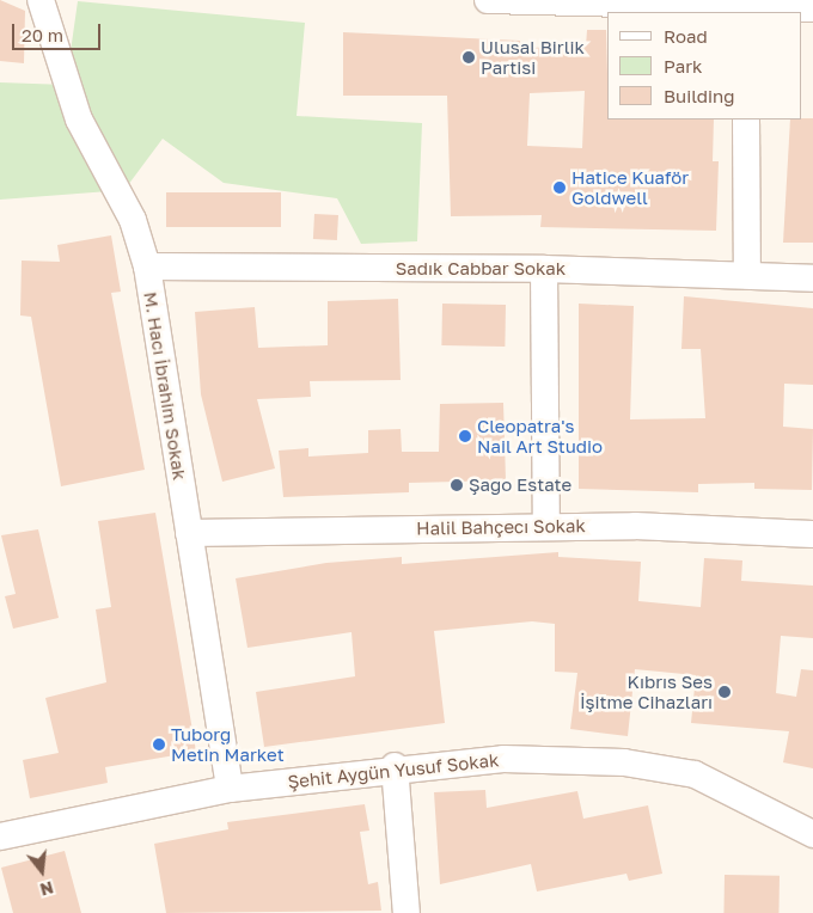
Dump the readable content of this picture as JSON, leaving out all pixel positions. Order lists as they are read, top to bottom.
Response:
{
  "streets": {
    "street": [
      "Sadık Cabbar Sokak",
      "M. Hacı İbrahim Sokak",
      "Halil Bahçecı Sokak",
      "Şehit Aygün Yusuf Sokak"
    ]
  },
  "crossings": [
    ["Sadık Cabbar Sokak", "M. Hacı İbrahim Sokak"],
    ["M. Hacı İbrahim Sokak", "Halil Bahçecı Sokak"],
    ["M. Hacı İbrahim Sokak", "Şehit Aygün Yusuf Sokak"]
  ],
  "places": [
    "Ulusal Birlik Partisi",
    "Hatice Kuaför Goldwell",
    "Cleopatra's Nail Art Studio",
    "Şago Estate",
    "Kıbrıs Ses İşitme Cihazları",
    "Tuborg Metin Market"
  ],
  "legend": ["Road", "Park", "Building"],
  "scale_bar": "20 m",
  "north": "bottom"
}
